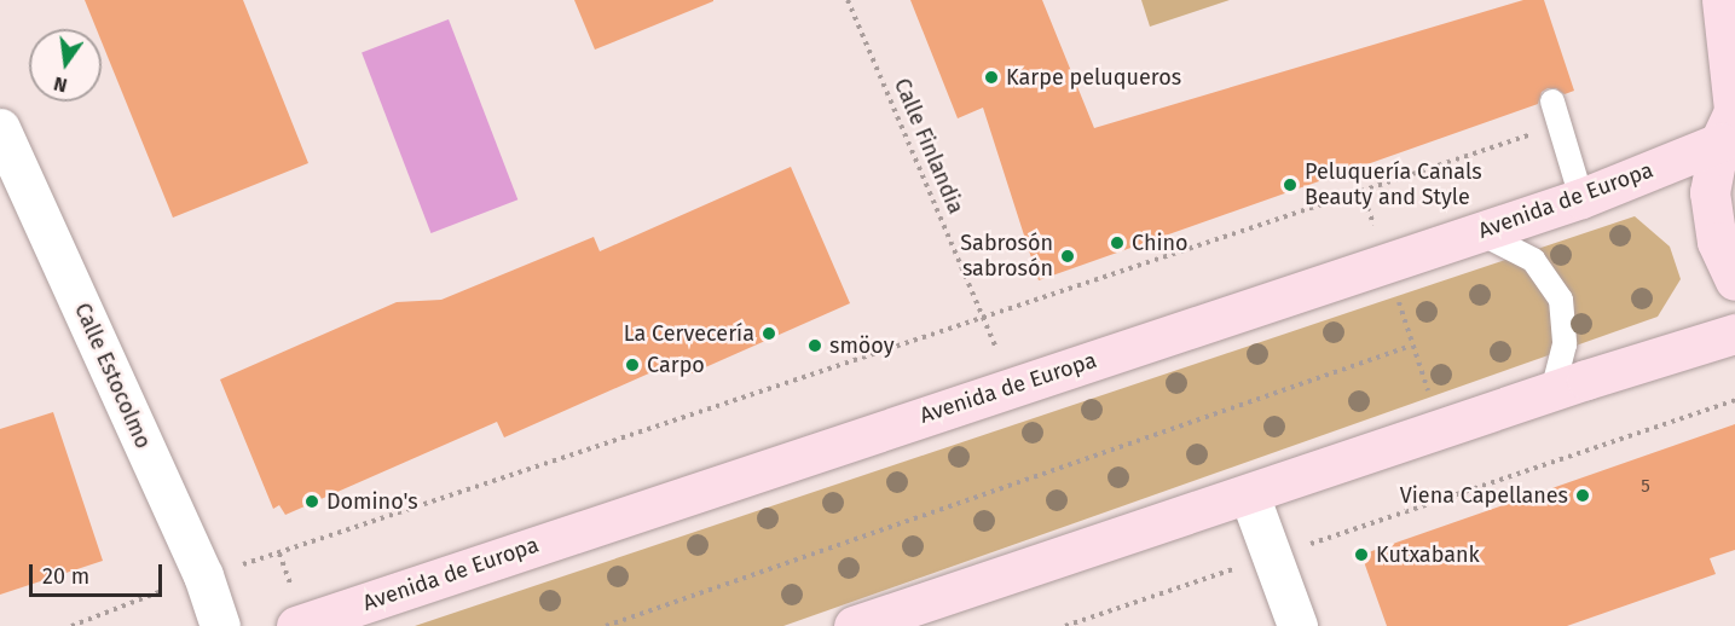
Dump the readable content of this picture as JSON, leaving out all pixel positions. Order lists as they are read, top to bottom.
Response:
{
  "streets": {
    "street": ["Avenida de Europa", "Calle Estocolmo"],
    "path": ["Calle Finlandia"]
  },
  "crossings": [
    ["Calle Finlandia", "Avenida de Europa"]
  ],
  "places": [
    "Karpe peluqueros",
    "Peluquería Canals Beauty and Style",
    "Chino",
    "Sabrosón sabrosón",
    "La Cervecería",
    "smöoy",
    "Carpo",
    "Viena Capellanes",
    "Domino's",
    "Kutxabank"
  ],
  "house_numbers": ["5"],
  "scale_bar": "20 m",
  "north": "bottom"
}
